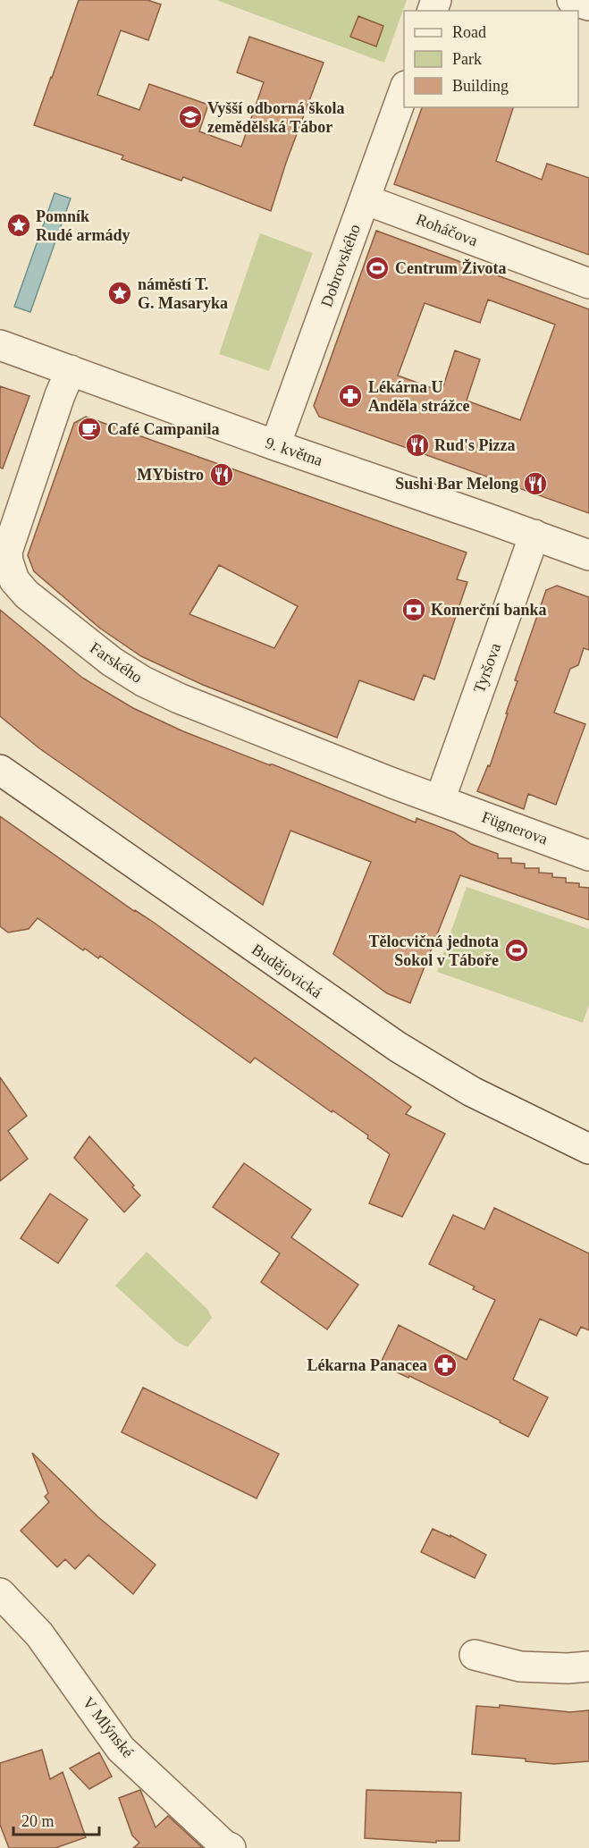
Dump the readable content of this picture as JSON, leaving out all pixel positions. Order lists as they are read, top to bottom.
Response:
{
  "streets": {
    "street": [
      "Roháčova",
      "Dobrovského",
      "9. května",
      "Farského",
      "Tyršova",
      "Fügnerova",
      "Budějovická",
      "V Mlýnské"
    ]
  },
  "crossings": [
    ["Roháčova", "Dobrovského"],
    ["Dobrovského", "9. května"],
    ["9. května", "Farského"],
    ["9. května", "Tyršova"],
    ["Farského", "Tyršova"],
    ["Farského", "Fügnerova"],
    ["Tyršova", "Fügnerova"]
  ],
  "places": {
    "school or university": ["Vyšší odborná škola zemědělská Tábor"],
    "place": ["Pomník Rudé armády", "náměstí T. G. Masaryka"],
    "sports": ["Centrum Života", "Tělocvičná jednota Sokol v Táboře"],
    "pharmacy": ["Lékárna U Anděla strážce", "Lékarna Panacea"],
    "cafe": ["Café Campanila"],
    "restaurant": ["Rud's Pizza", "MYbistro", "Sushi Bar Melong"],
    "bank": ["Komerční banka"]
  },
  "legend": ["Road", "Park", "Building"],
  "scale_bar": "20 m"
}
